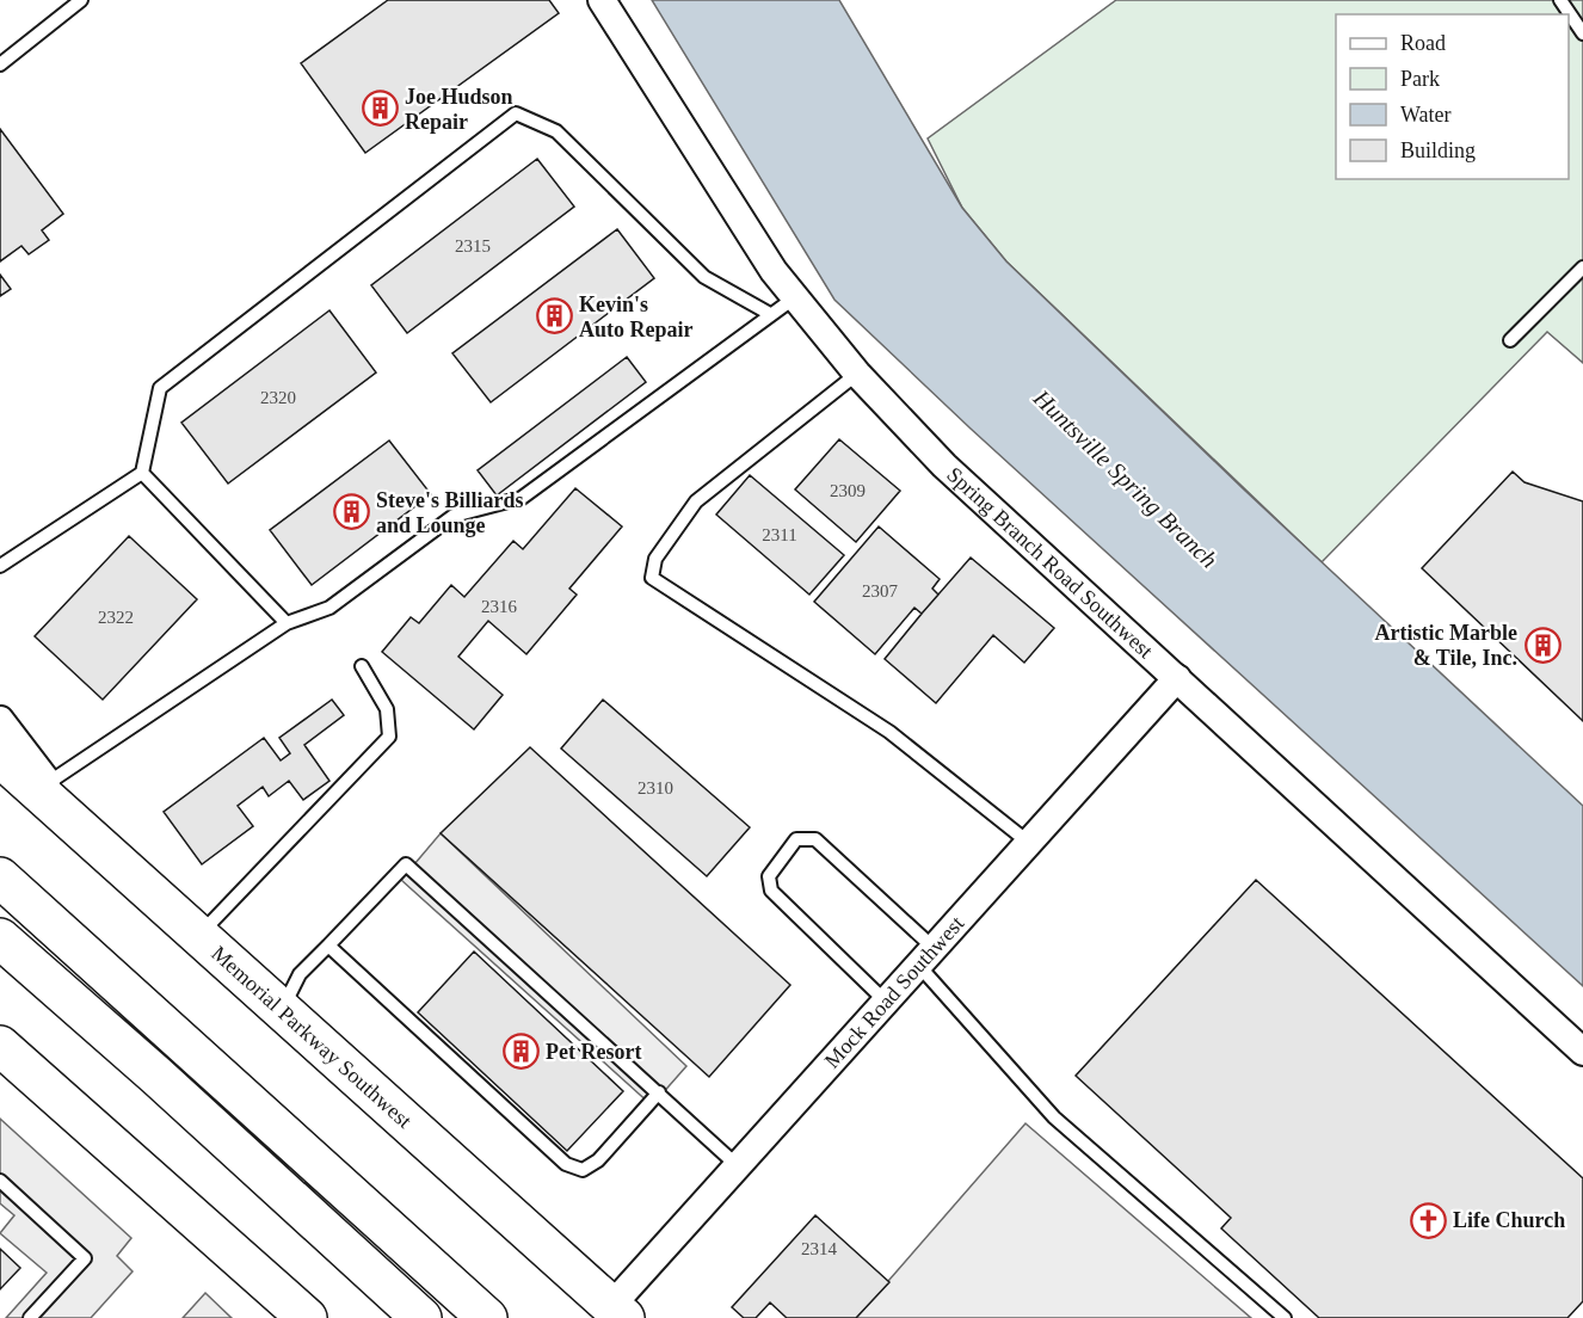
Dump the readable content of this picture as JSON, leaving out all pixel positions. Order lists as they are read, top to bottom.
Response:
{
  "streets": {
    "main road": ["Memorial Parkway Southwest"],
    "street": ["Spring Branch Road Southwest", "Mock Road Southwest"]
  },
  "crossings": [
    ["Spring Branch Road Southwest", "Mock Road Southwest"],
    ["Mock Road Southwest", "Memorial Parkway Southwest"]
  ],
  "water": ["Huntsville Spring Branch"],
  "places": {
    "building": [
      "Joe Hudson Repair",
      "Kevin's Auto Repair",
      "Steve's Billiards and Lounge",
      "Artistic Marble & Tile, Inc.",
      "Pet Resort"
    ],
    "church": ["Life Church"]
  },
  "house_numbers": [
    "2315",
    "2320",
    "2309",
    "2311",
    "2307",
    "2316",
    "2322",
    "2310",
    "2314"
  ],
  "legend": [
    "Road",
    "Park",
    "Water",
    "Building"
  ]
}
